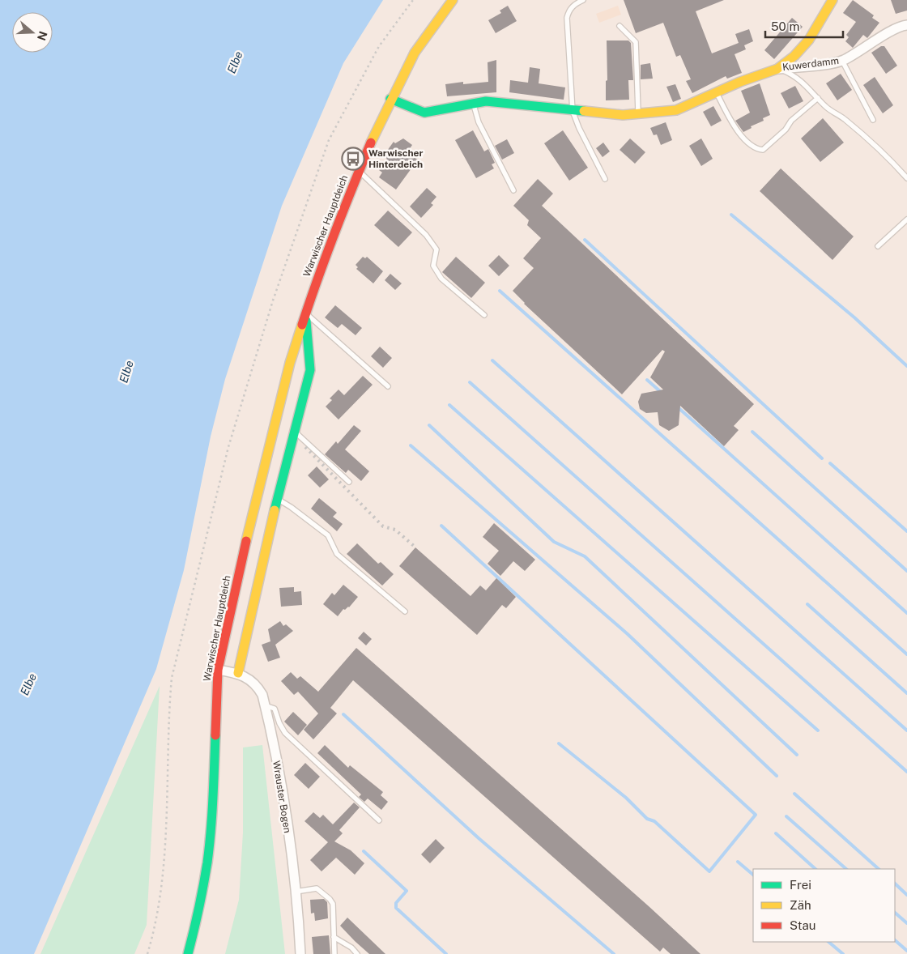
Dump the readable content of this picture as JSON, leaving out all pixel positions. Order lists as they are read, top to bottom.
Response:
{
  "streets": {
    "street": ["Kuwerdamm", "Warwischer Hauptdeich", "Wrauster Bogen"]
  },
  "crossings": [
    ["Warwischer Hauptdeich", "Wrauster Bogen"]
  ],
  "water": ["Elbe"],
  "places": {
    "bus stop": ["Warwischer Hinterdeich"]
  },
  "legend": ["Frei", "Zäh", "Stau"],
  "scale_bar": "50 m",
  "north": "right"
}
